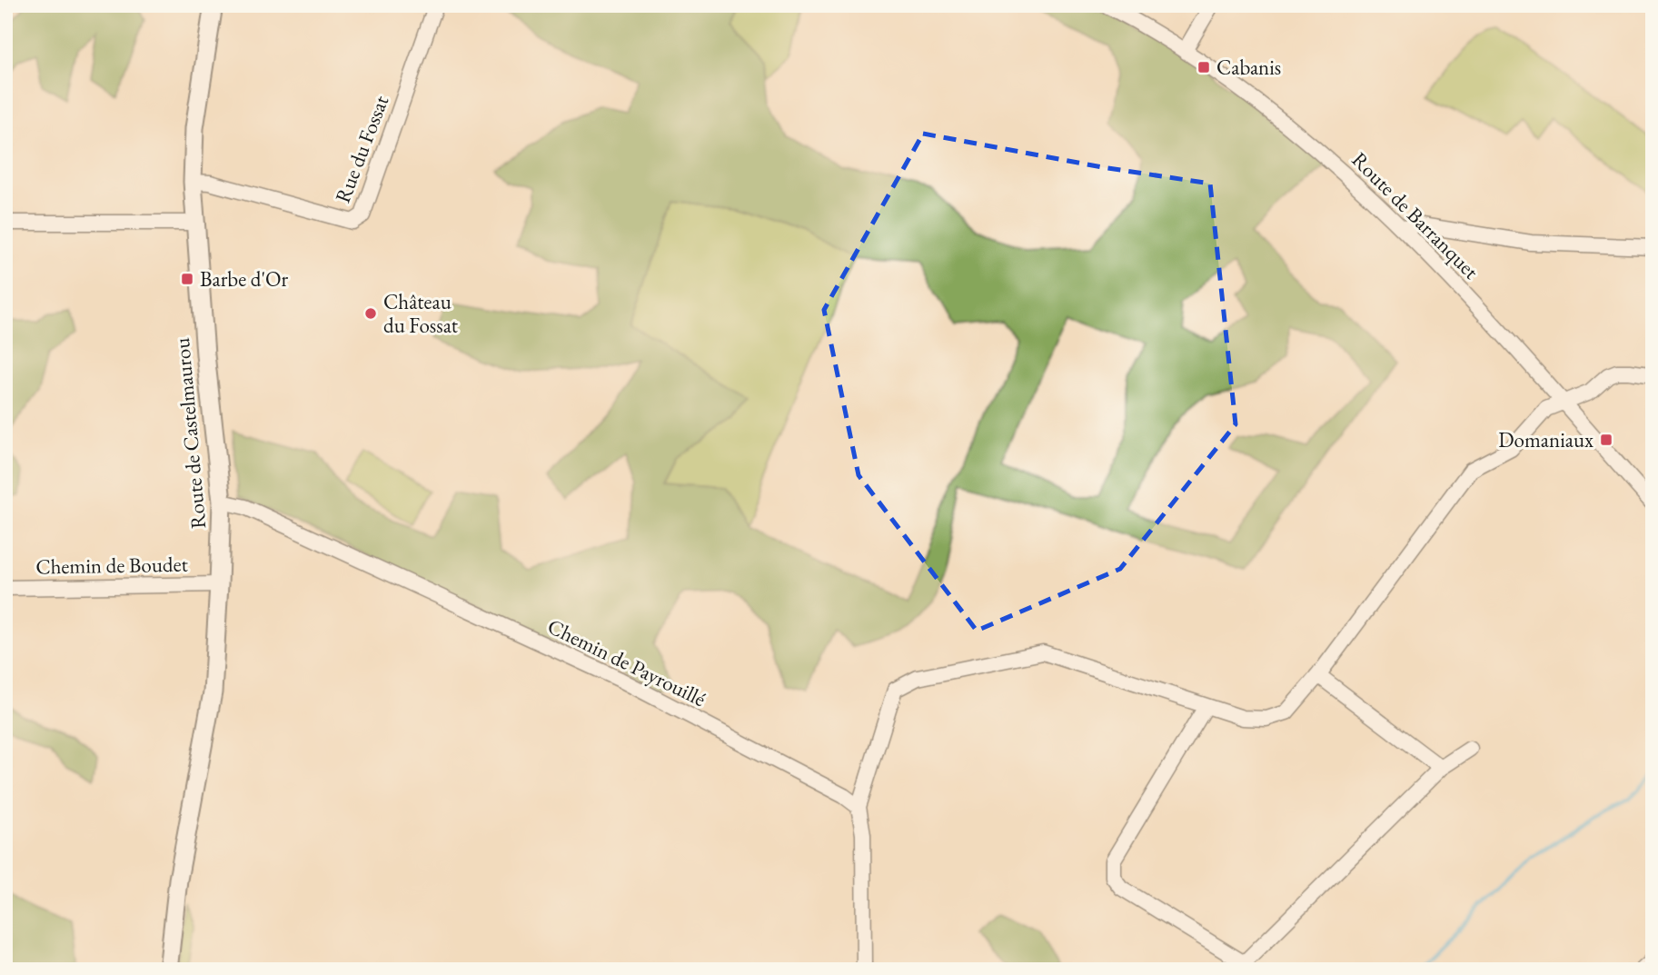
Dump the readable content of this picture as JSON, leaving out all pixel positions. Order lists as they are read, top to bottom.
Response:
{
  "streets": {
    "street": [
      "Rue du Fossat",
      "Route de Barranquet",
      "Route de Castelmaurou",
      "Chemin de Boudet",
      "Chemin de Payrouillé"
    ]
  },
  "crossings": [
    ["Rue du Fossat", "Route de Castelmaurou"],
    ["Route de Castelmaurou", "Chemin de Boudet"],
    ["Route de Castelmaurou", "Chemin de Payrouillé"]
  ],
  "places": {
    "transit": ["Cabanis", "Barbe d'Or", "Domaniaux"],
    "other": ["Château du Fossat"]
  }
}
